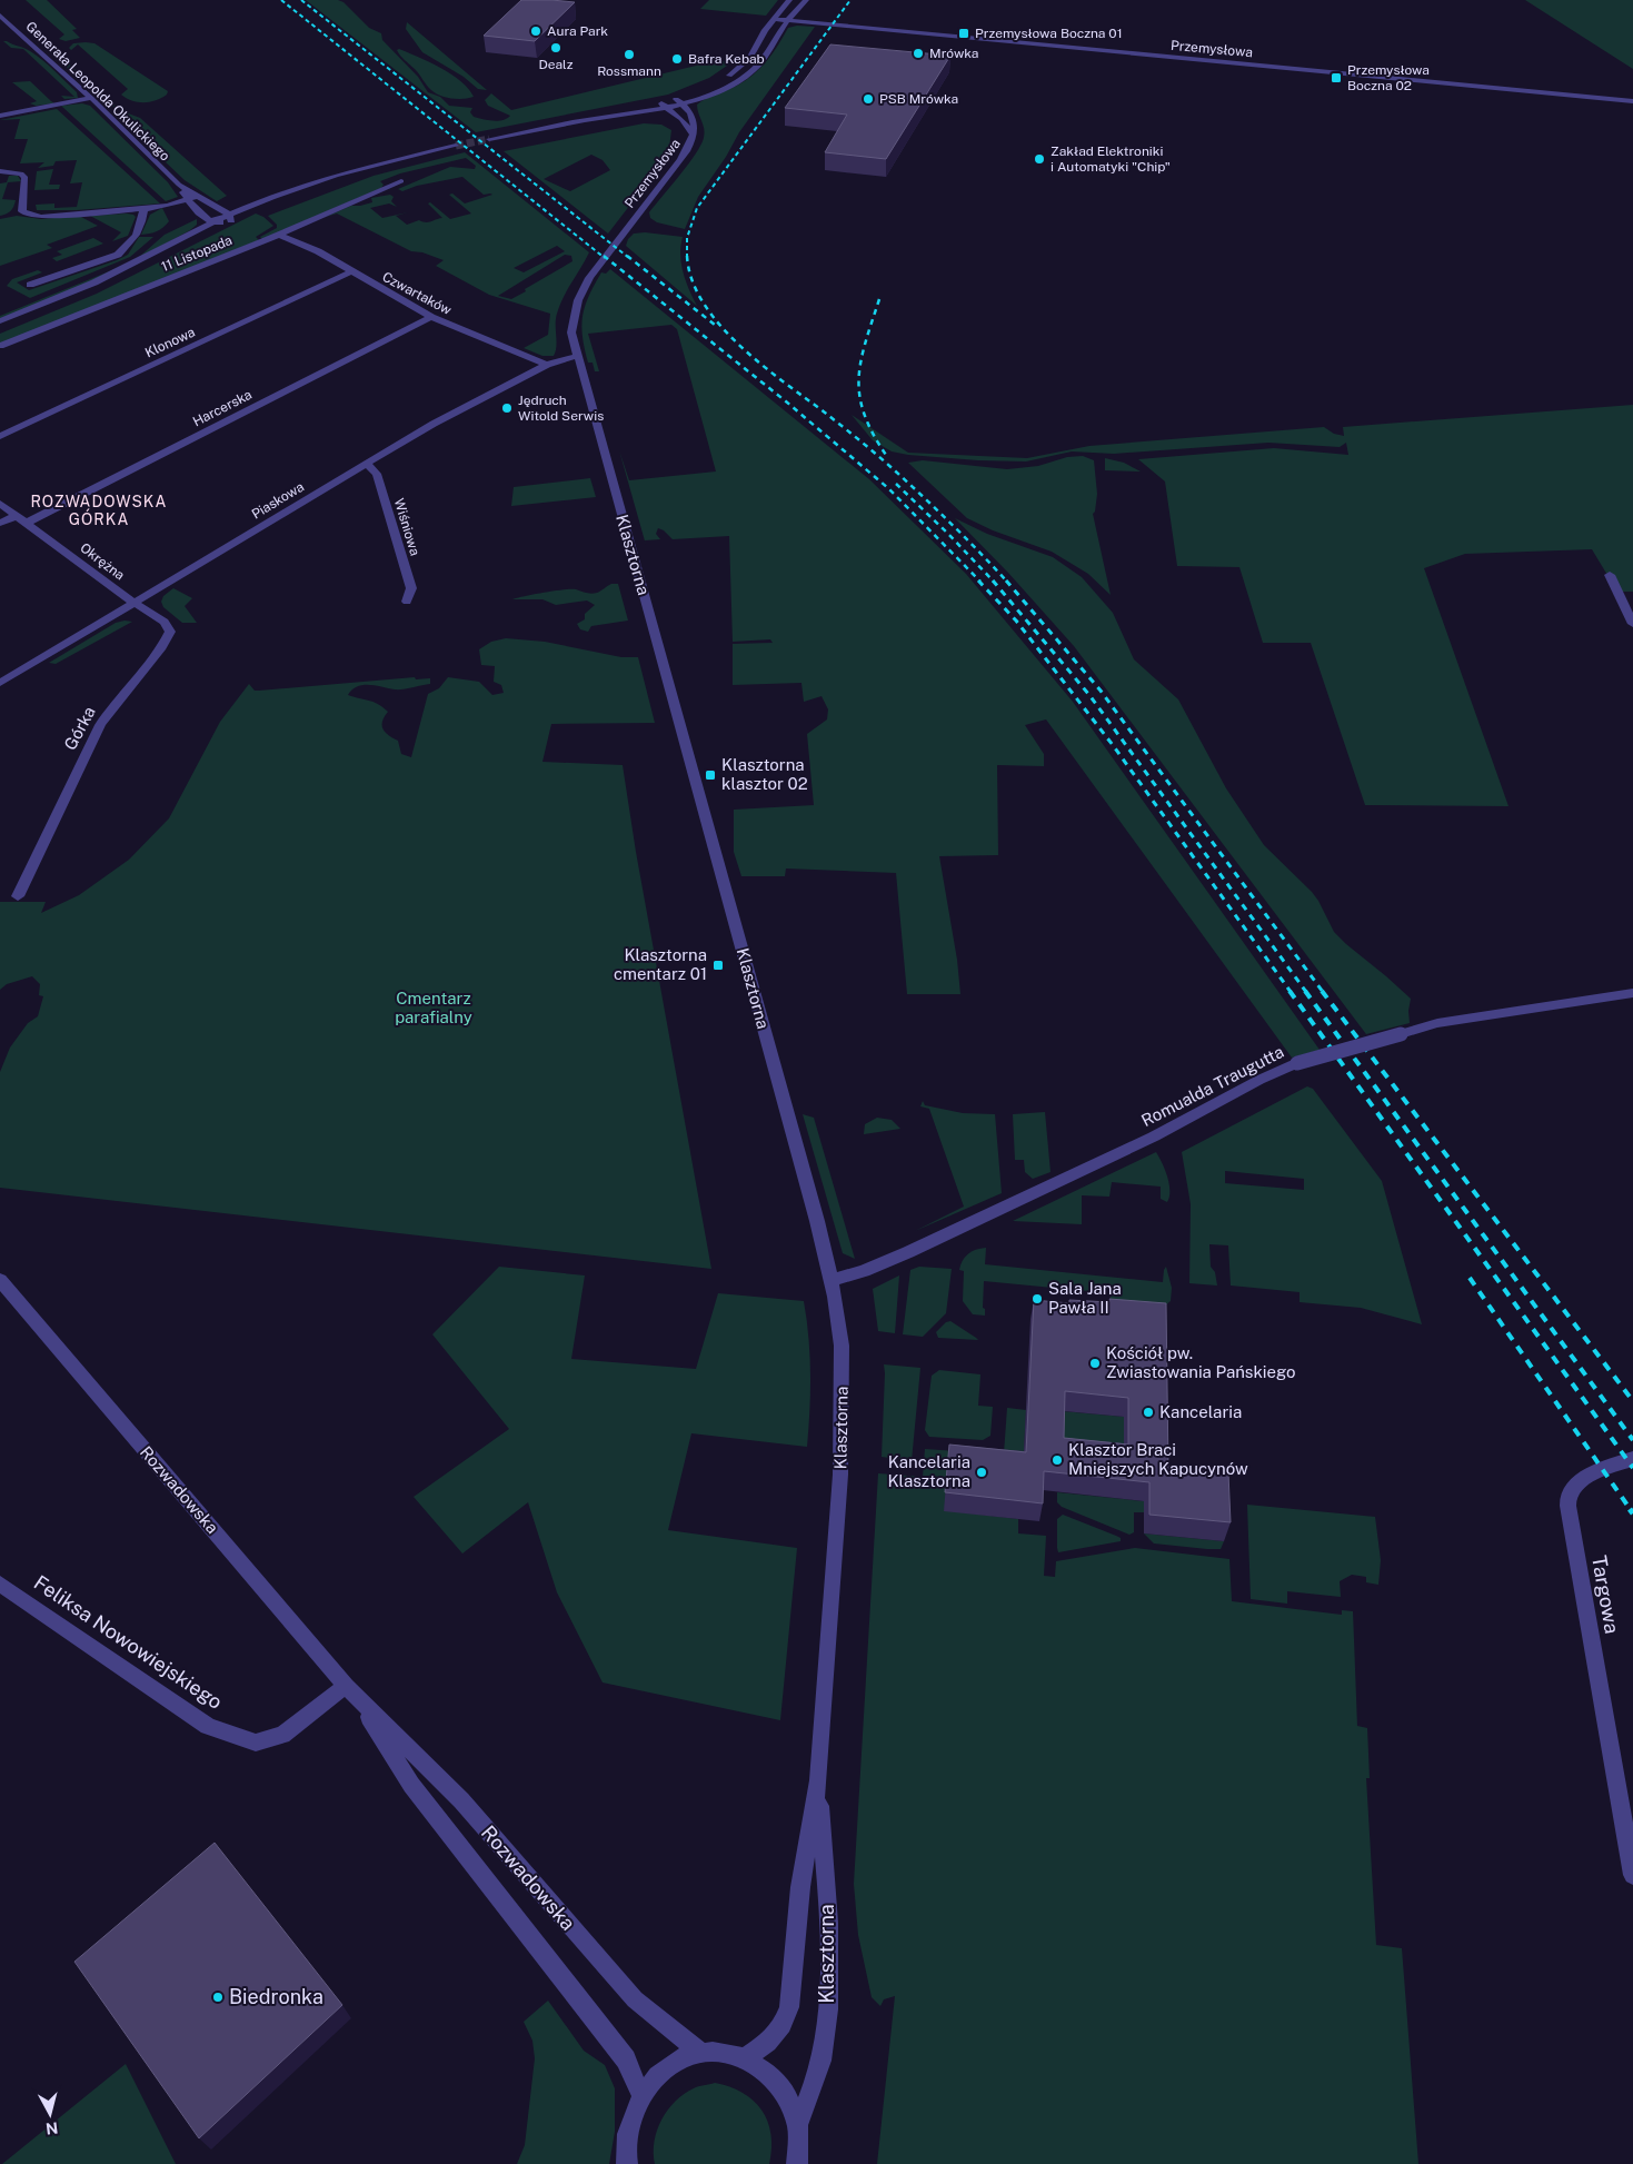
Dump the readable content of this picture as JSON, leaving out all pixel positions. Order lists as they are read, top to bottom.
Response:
{
  "streets": {
    "street": [
      "Przemysłowa",
      "Generała Leopolda Okulickiego",
      "11 Listopada",
      "Czwartaków",
      "Klonowa",
      "Harcerska",
      "Piaskowa",
      "Wiśniowa",
      "Klasztorna",
      "Okrężna",
      "Górka",
      "Romualda Traugutta",
      "Rozwadowska",
      "Targowa",
      "Feliksa Nowowiejskiego"
    ]
  },
  "crossings": [
    ["Przemysłowa", "Klasztorna"],
    ["Generała Leopolda Okulickiego", "11 Listopada"],
    ["11 Listopada", "Czwartaków"],
    ["Czwartaków", "Klonowa"],
    ["Czwartaków", "Harcerska"],
    ["Czwartaków", "Piaskowa"],
    ["Harcerska", "Okrężna"],
    ["Piaskowa", "Wiśniowa"],
    ["Piaskowa", "Klasztorna"],
    ["Piaskowa", "Okrężna"],
    ["Piaskowa", "Górka"],
    ["Klasztorna", "Romualda Traugutta"],
    ["Okrężna", "Górka"],
    ["Rozwadowska", "Feliksa Nowowiejskiego"]
  ],
  "districts": ["ROZWADOWSKA GÓRKA"],
  "parks": ["Cmentarz parafialny"],
  "places": {
    "other": [
      "Aura Park",
      "Dealz",
      "Mrówka",
      "Rossmann",
      "Bafra Kebab",
      "PSB Mrówka",
      "Zakład Elektroniki i Automatyki \"Chip\"",
      "Jędruch Witold Serwis",
      "Sala Jana Pawła II",
      "Kościół pw. Zwiastowania Pańskiego",
      "Kancelaria",
      "Klasztor Braci Mniejszych Kapucynów",
      "Kancelaria Klasztorna",
      "Biedronka"
    ],
    "transit": [
      "Przemysłowa Boczna 01",
      "Przemysłowa Boczna 02",
      "Klasztorna klasztor 02",
      "Klasztorna cmentarz 01"
    ]
  },
  "north": "bottom"
}
